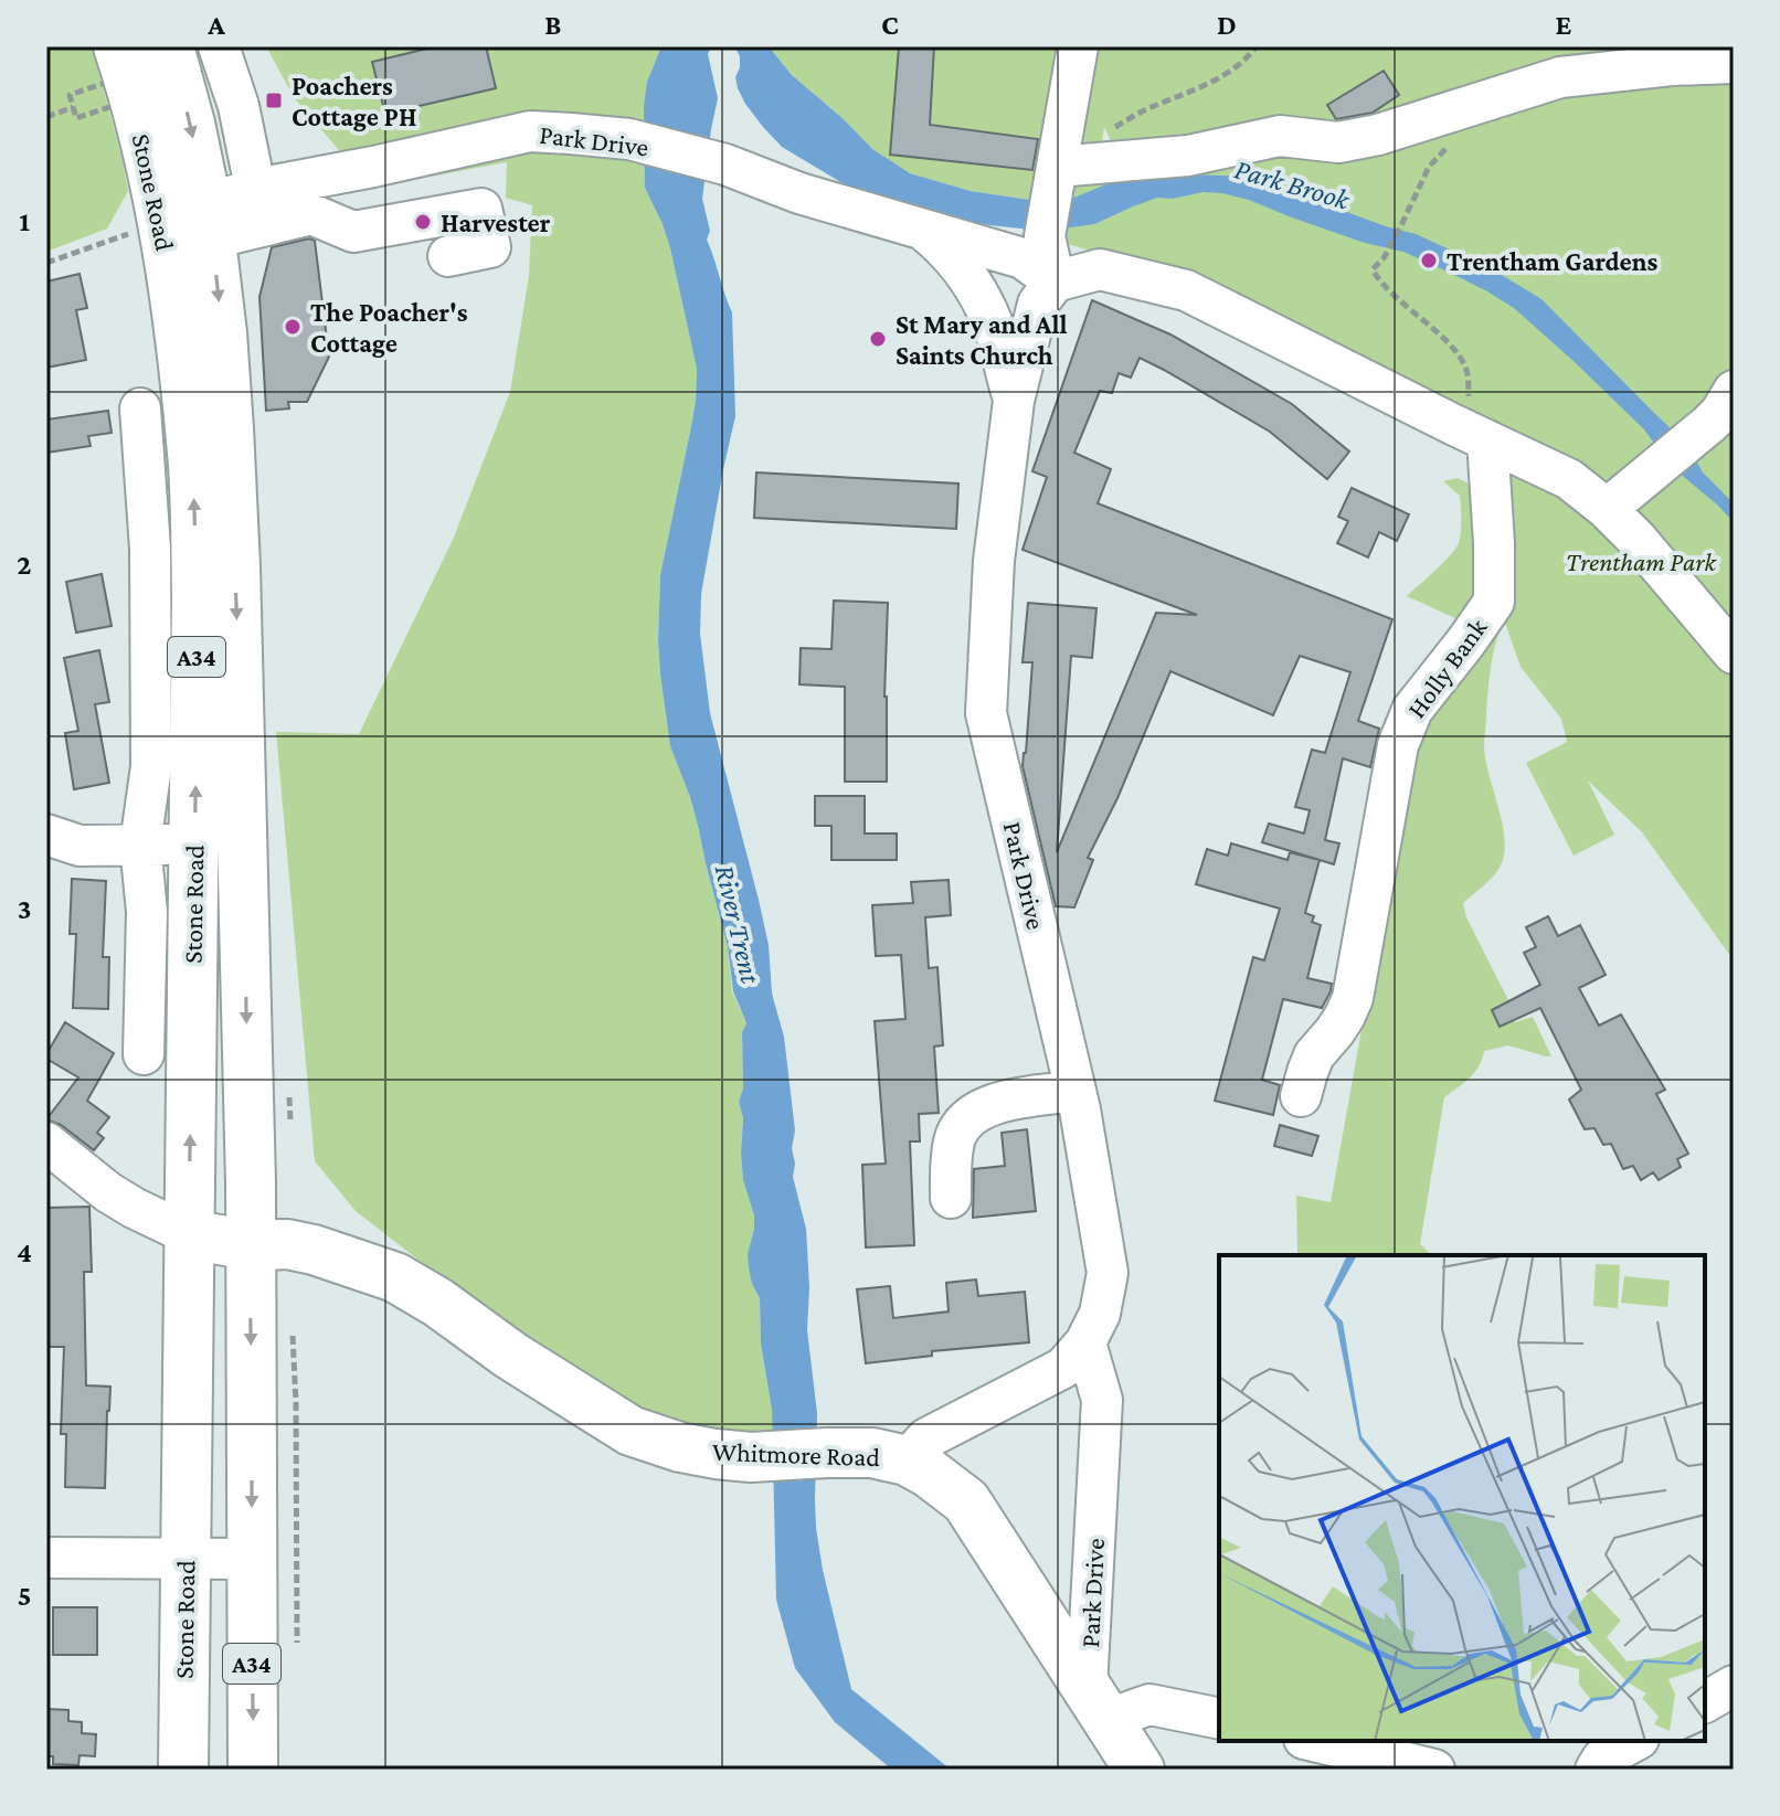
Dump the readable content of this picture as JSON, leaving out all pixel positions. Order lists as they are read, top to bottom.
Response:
{
  "streets": {
    "main road": ["Stone Road", "A34", "Whitmore Road"],
    "street": ["Park Drive", "Holly Bank"]
  },
  "crossings": [
    ["Park Drive", "Stone Road"],
    ["Park Drive", "Whitmore Road"],
    ["Stone Road", "Whitmore Road"]
  ],
  "water": ["Park Brook", "River Trent"],
  "parks": ["Trentham Park"],
  "places": {
    "transit": ["Poachers Cottage PH"],
    "other": [
      "Harvester",
      "Trentham Gardens",
      "The Poacher's Cottage",
      "St Mary and All Saints Church"
    ]
  },
  "grid": {
    "columns": [
      "A",
      "B",
      "C",
      "D",
      "E"
    ],
    "rows": [
      "1",
      "2",
      "3",
      "4",
      "5"
    ]
  }
}
